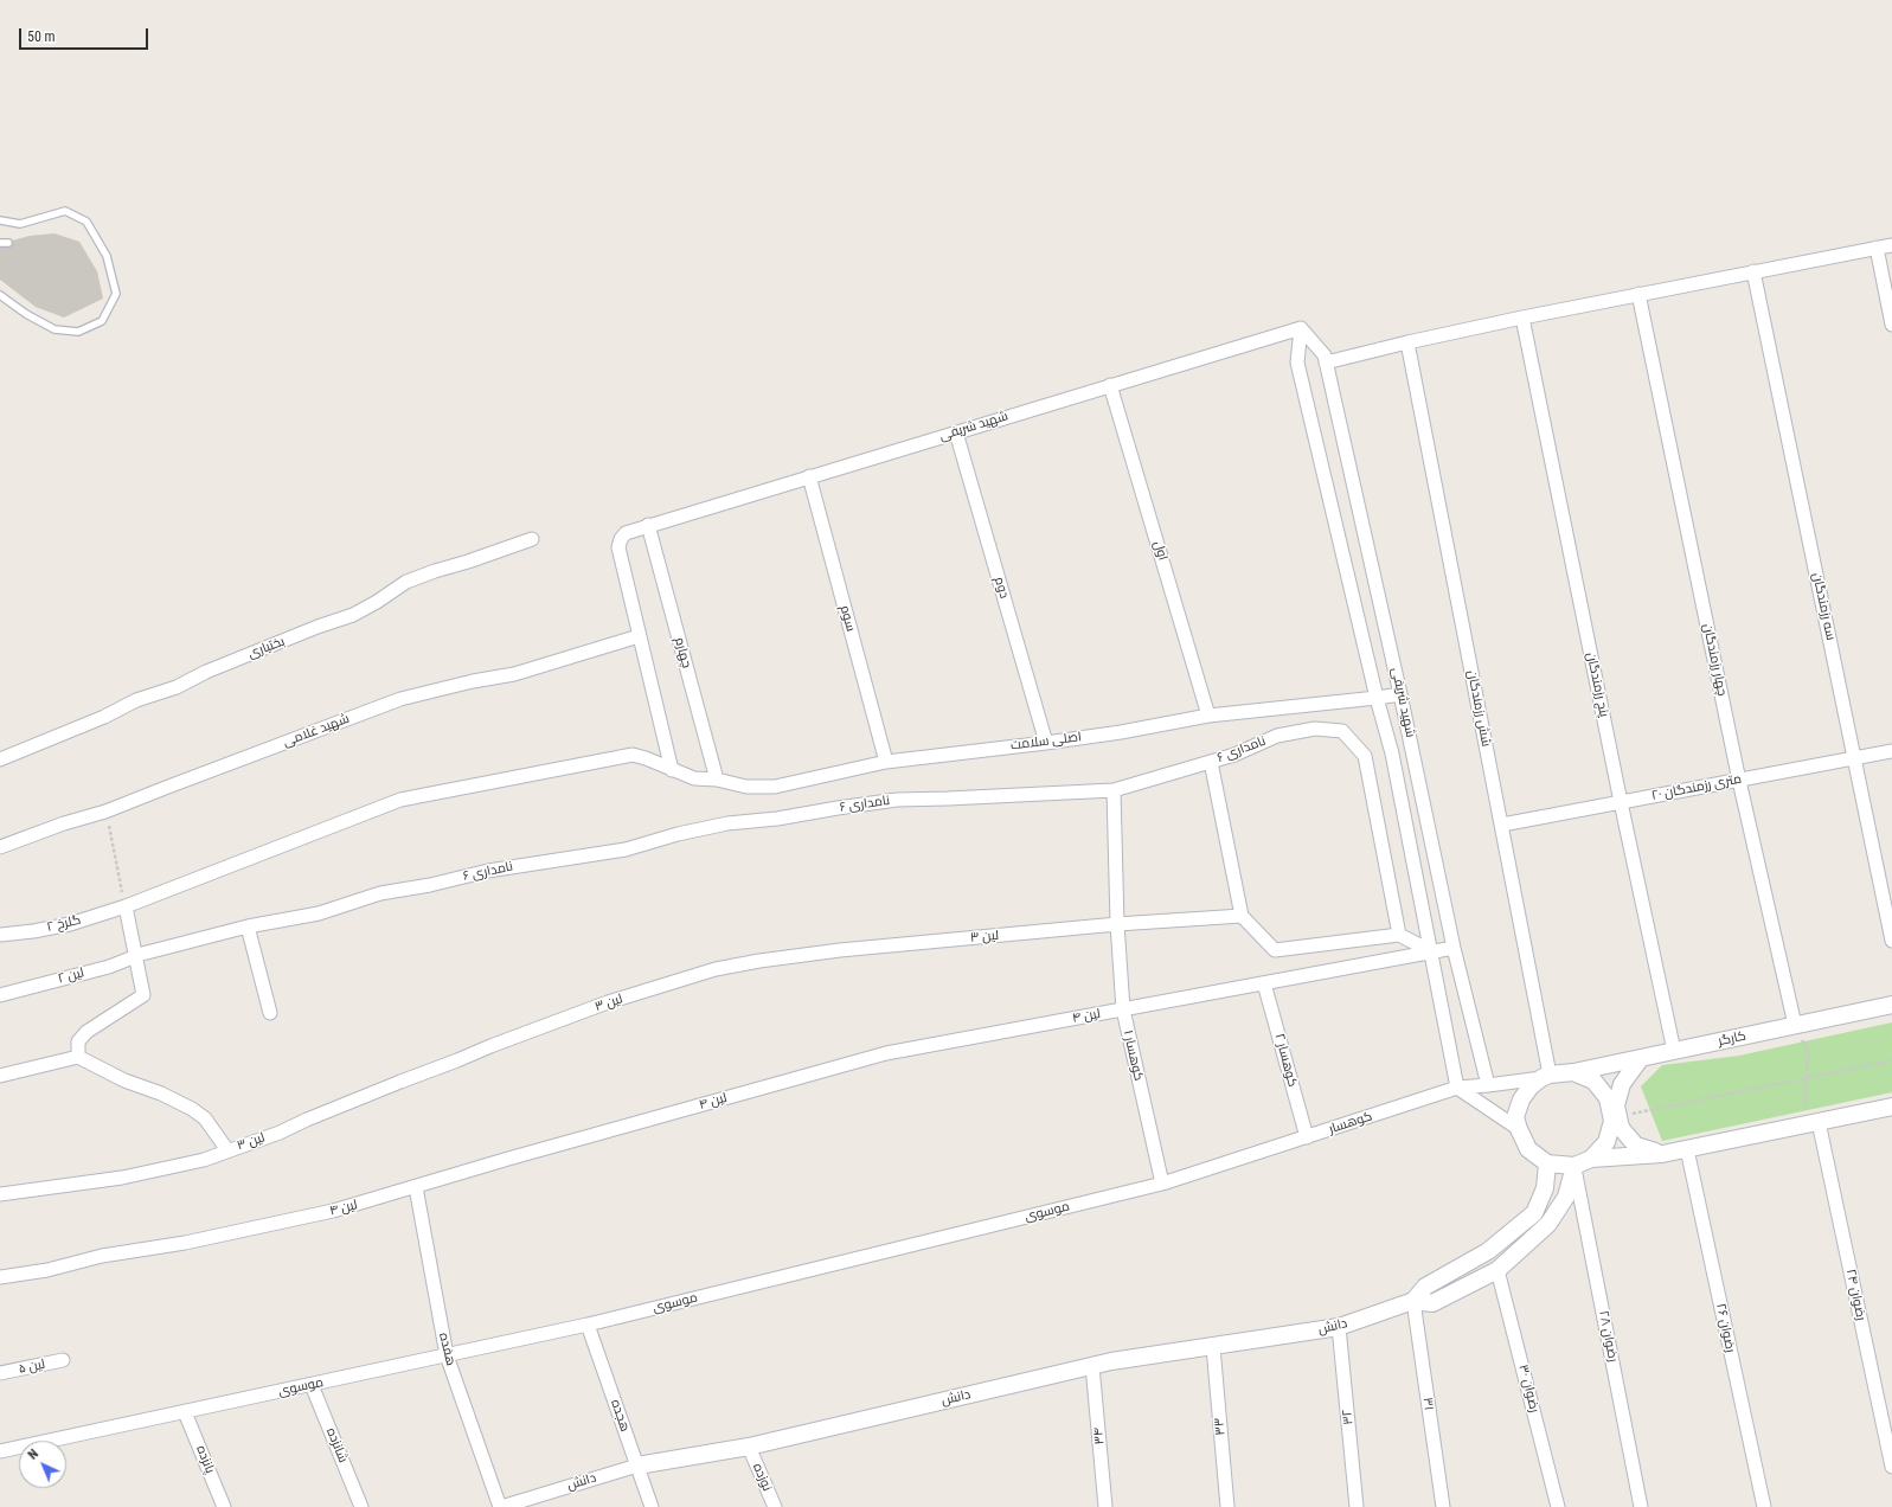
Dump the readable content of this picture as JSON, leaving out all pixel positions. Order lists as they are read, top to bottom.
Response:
{
  "streets": {
    "street": [
      "شهید شریفی",
      "اول",
      "دوم",
      "سه رزمندگان",
      "سوم",
      "بختیاری",
      "چهارم",
      "چهار رزمندگان",
      "پنج رزمندگان",
      "شش رزمندگان",
      "شهید غلامی",
      "اصلی سلامت",
      "نامداری ۶",
      "۲۰ متری رزمندگان",
      "گلرخ ۲",
      "لین ۳",
      "لین ۲",
      "لین ۴",
      "کارگر",
      "کوهسار ۱",
      "کوهسار ۲",
      "کوهسار",
      "موسوی",
      "رضوان ۲۴",
      "دانش",
      "رضوان ۲۶",
      "رضوان ۲۸",
      "هفده",
      "لین ۵",
      "رضوان ۳۰",
      "۳۱",
      "هجده",
      "۳۲",
      "۳۳",
      "۳۴",
      "شانزده",
      "پانزده",
      "نوزده"
    ]
  },
  "crossings": [
    ["شهید شریفی", "اول"],
    ["شهید شریفی", "دوم"],
    ["شهید شریفی", "سوم"],
    ["شهید شریفی", "چهارم"],
    ["شهید شریفی", "شهید غلامی"],
    ["شهید شریفی", "اصلی سلامت"],
    ["شهید شریفی", "گلرخ ۲"],
    ["شهید شریفی", "لین ۴"],
    ["شهید شریفی", "کوهسار"],
    ["اول", "اصلی سلامت"],
    ["دوم", "اصلی سلامت"],
    ["سه رزمندگان", "۲۰ متری رزمندگان"],
    ["سوم", "اصلی سلامت"],
    ["چهارم", "اصلی سلامت"],
    ["چهار رزمندگان", "۲۰ متری رزمندگان"],
    ["چهار رزمندگان", "کارگر"],
    ["پنج رزمندگان", "۲۰ متری رزمندگان"],
    ["پنج رزمندگان", "کارگر"],
    ["شش رزمندگان", "۲۰ متری رزمندگان"],
    ["شش رزمندگان", "کارگر"],
    ["شش رزمندگان", "کوهسار"],
    ["شش رزمندگان", "دانش"],
    ["شش رزمندگان", "رضوان ۲۸"],
    ["اصلی سلامت", "گلرخ ۲"],
    ["نامداری ۶", "لین ۲"],
    ["نامداری ۶", "کوهسار ۱"],
    ["لین ۳", "کوهسار ۱"],
    ["لین ۴", "کوهسار ۱"],
    ["لین ۴", "کوهسار ۲"],
    ["لین ۴", "هفده"],
    ["کارگر", "کوهسار"],
    ["کارگر", "دانش"],
    ["کارگر", "رضوان ۲۸"],
    ["کوهسار ۱", "کوهسار"],
    ["کوهسار ۱", "موسوی"],
    ["کوهسار ۲", "کوهسار"],
    ["کوهسار", "موسوی"],
    ["کوهسار", "دانش"],
    ["کوهسار", "رضوان ۲۸"],
    ["موسوی", "هفده"],
    ["موسوی", "هجده"],
    ["موسوی", "شانزده"],
    ["موسوی", "پانزده"],
    ["دانش", "رضوان ۲۸"],
    ["دانش", "هفده"],
    ["دانش", "رضوان ۳۰"],
    ["دانش", "۳۱"],
    ["دانش", "هجده"],
    ["دانش", "۳۲"],
    ["دانش", "۳۳"],
    ["دانش", "۳۴"],
    ["دانش", "نوزده"]
  ],
  "scale_bar": "50 m",
  "north": "top left"
}
